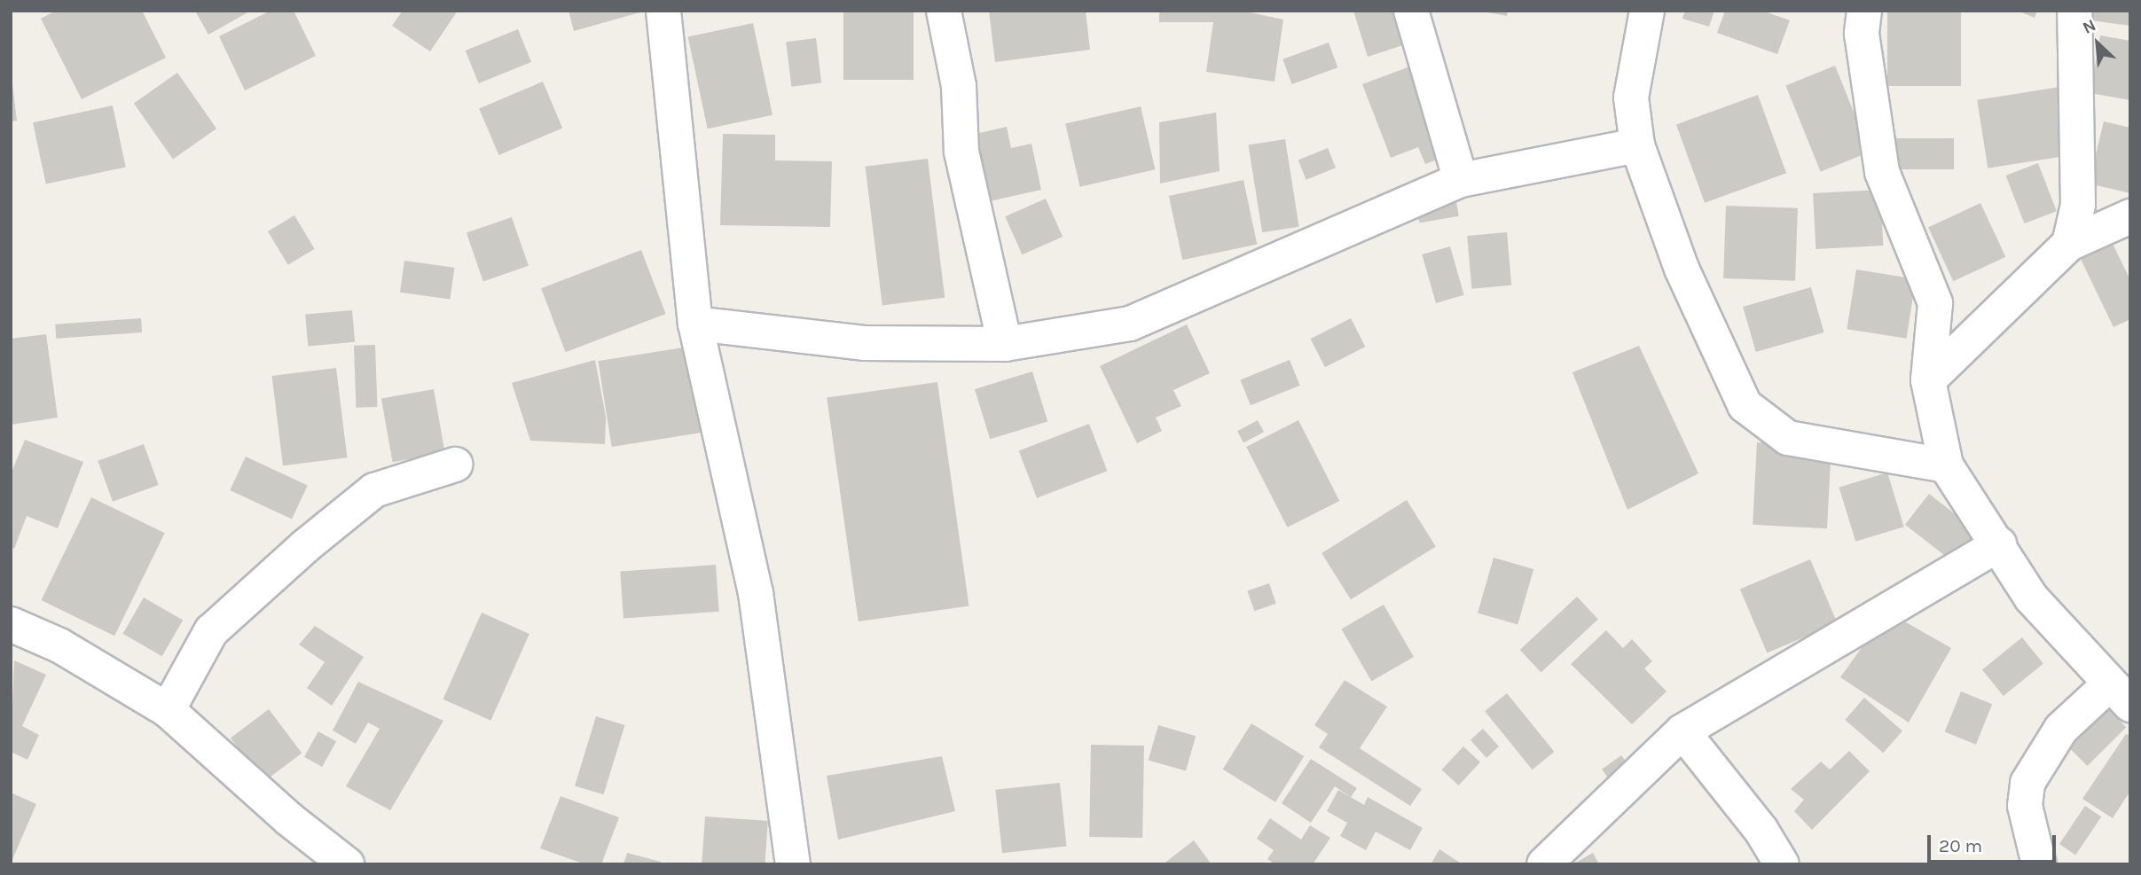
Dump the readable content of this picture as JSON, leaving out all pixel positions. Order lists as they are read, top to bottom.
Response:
{
  "scale_bar": "20 m",
  "north": "top left"
}
